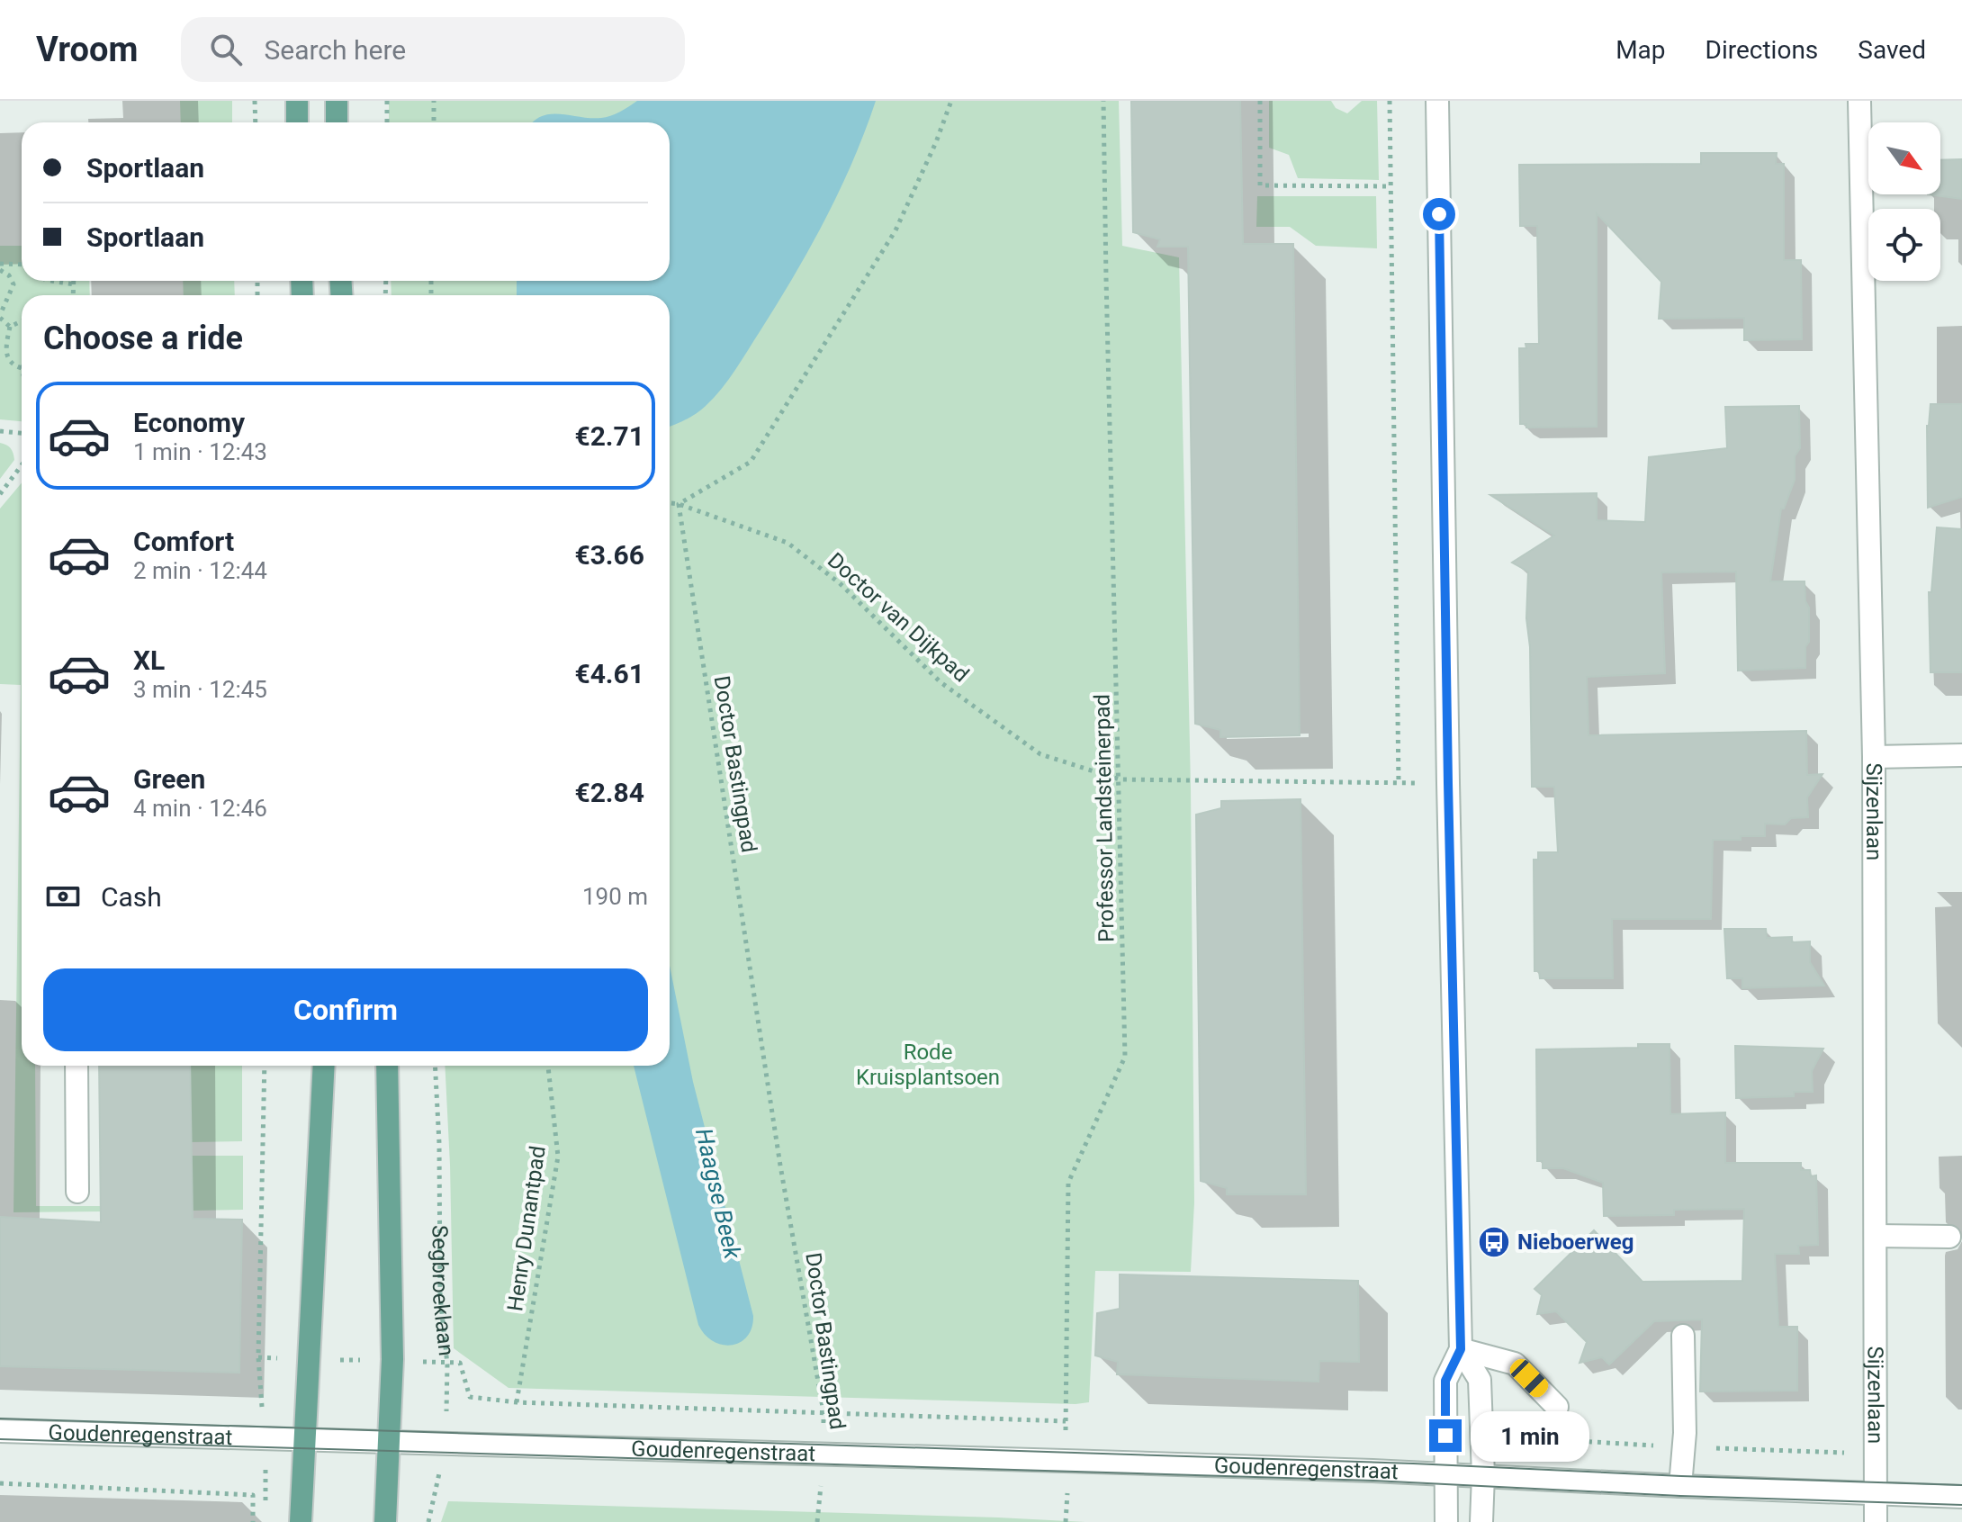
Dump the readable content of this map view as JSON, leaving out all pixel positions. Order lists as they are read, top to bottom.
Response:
{
  "streets": {
    "street": ["Sijzenlaan", "Goudenregenstraat"],
    "path": [
      "Doctor van Dijkpad",
      "Doctor Bastingpad",
      "Professor Landsteinerpad",
      "Henry Dunantpad",
      "Segbroeklaan"
    ]
  },
  "crossings": [
    ["Doctor van Dijkpad", "Doctor Bastingpad"],
    ["Doctor van Dijkpad", "Professor Landsteinerpad"],
    ["Doctor Bastingpad", "Goudenregenstraat"],
    ["Professor Landsteinerpad", "Goudenregenstraat"],
    ["Segbroeklaan", "Goudenregenstraat"]
  ],
  "water": ["Haagse Beek"],
  "parks": ["Rode Kruisplantsoen"],
  "places": {
    "bus stop": ["Nieboerweg"]
  },
  "north": "bottom right",
  "page": {
    "header": "Vroom",
    "search": "Search here",
    "nav": ["Map", "Directions", "Saved"],
    "banner": ["Sportlaan", "Sportlaan"],
    "heading": "Choose a ride",
    "list": [
      {
        "name": "Economy",
        "note": "1 min · 12:43",
        "value": "€2.71"
      },
      {
        "name": "Comfort",
        "note": "2 min · 12:44",
        "value": "€3.66"
      },
      {
        "name": "XL",
        "note": "3 min · 12:45",
        "value": "€4.61"
      },
      {
        "name": "Green",
        "note": "4 min · 12:46",
        "value": "€2.84"
      }
    ],
    "pay": ["Cash", "190 m"],
    "buttons": "Confirm",
    "bubble": "1 min"
  }
}
